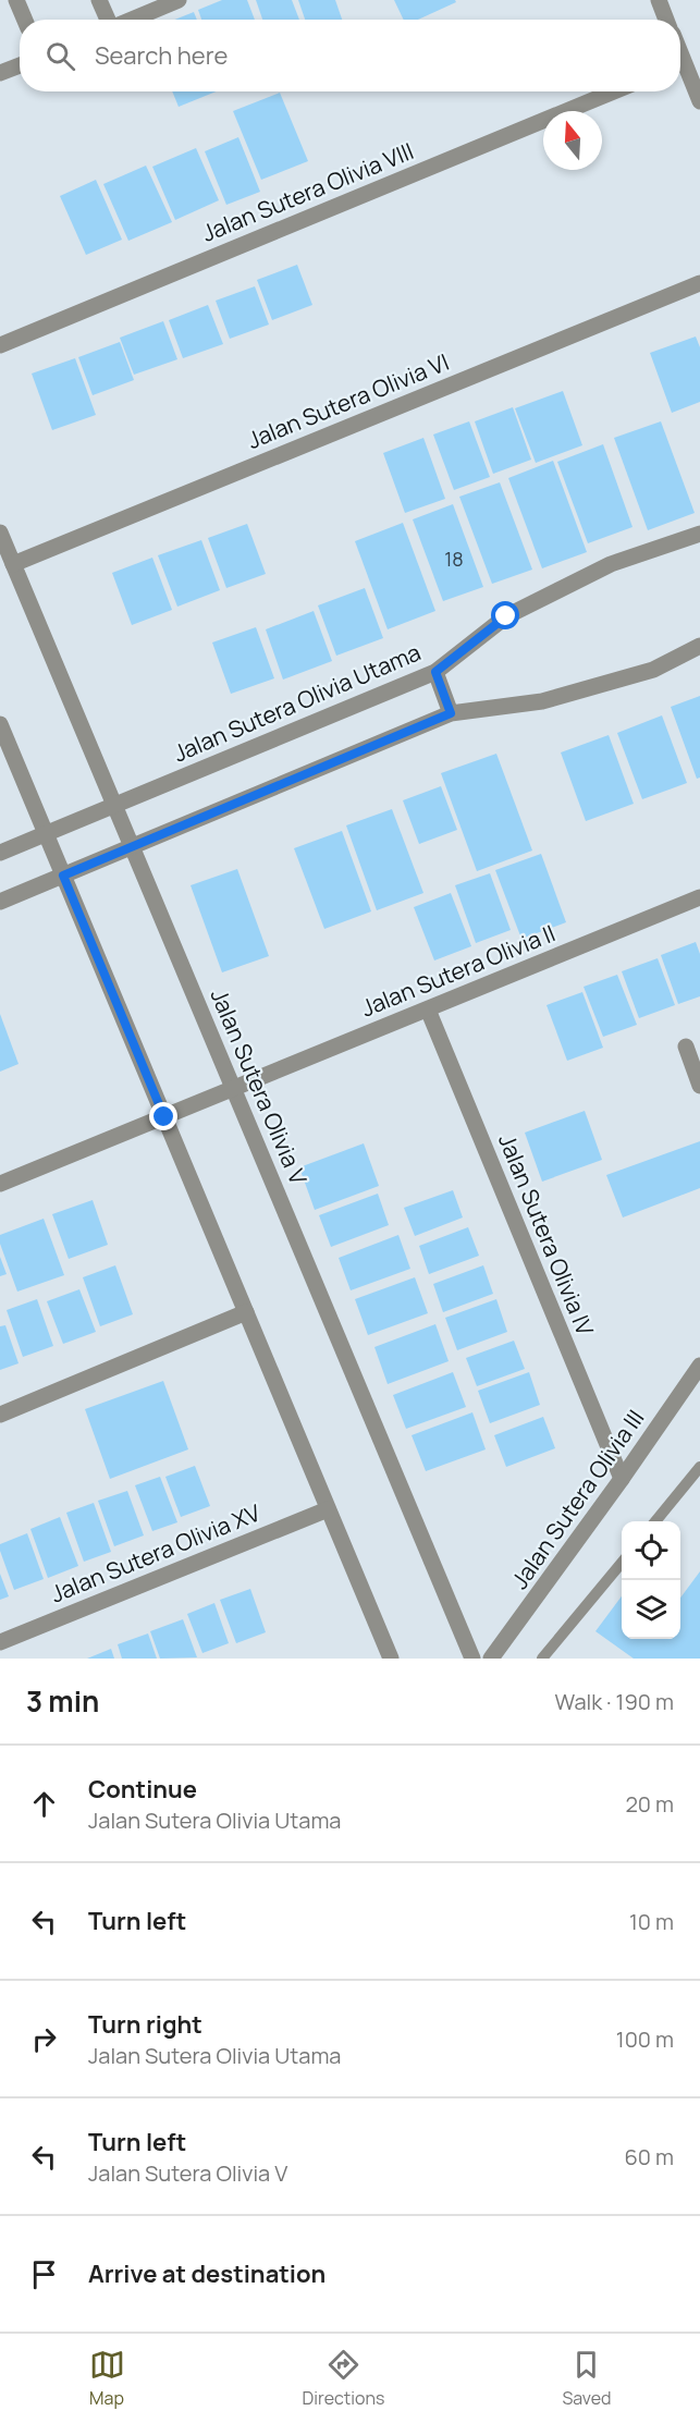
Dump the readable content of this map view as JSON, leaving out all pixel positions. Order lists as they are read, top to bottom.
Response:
{
  "streets": {
    "street": [
      "Jalan Sutera Olivia VIII",
      "Jalan Sutera Olivia VI",
      "Jalan Sutera Olivia Utama",
      "Jalan Sutera Olivia II",
      "Jalan Sutera Olivia V",
      "Jalan Sutera Olivia IV",
      "Jalan Sutera Olivia III",
      "Jalan Sutera Olivia XV"
    ]
  },
  "crossings": [
    ["Jalan Sutera Olivia VI", "Jalan Sutera Olivia V"],
    ["Jalan Sutera Olivia Utama", "Jalan Sutera Olivia V"],
    ["Jalan Sutera Olivia II", "Jalan Sutera Olivia V"],
    ["Jalan Sutera Olivia II", "Jalan Sutera Olivia IV"],
    ["Jalan Sutera Olivia IV", "Jalan Sutera Olivia III"]
  ],
  "house_numbers": ["18"],
  "north": "top",
  "page": {
    "search": "Search here",
    "heading": ["3 min", "Walk · 190 m"],
    "list": [
      ["Continue", "Jalan Sutera Olivia Utama", "20 m"],
      ["Turn left", "10 m"],
      ["Turn right", "Jalan Sutera Olivia Utama", "100 m"],
      ["Turn left", "Jalan Sutera Olivia V", "60 m"],
      "Arrive at destination"
    ],
    "nav": ["Map", "Directions", "Saved"]
  }
}
